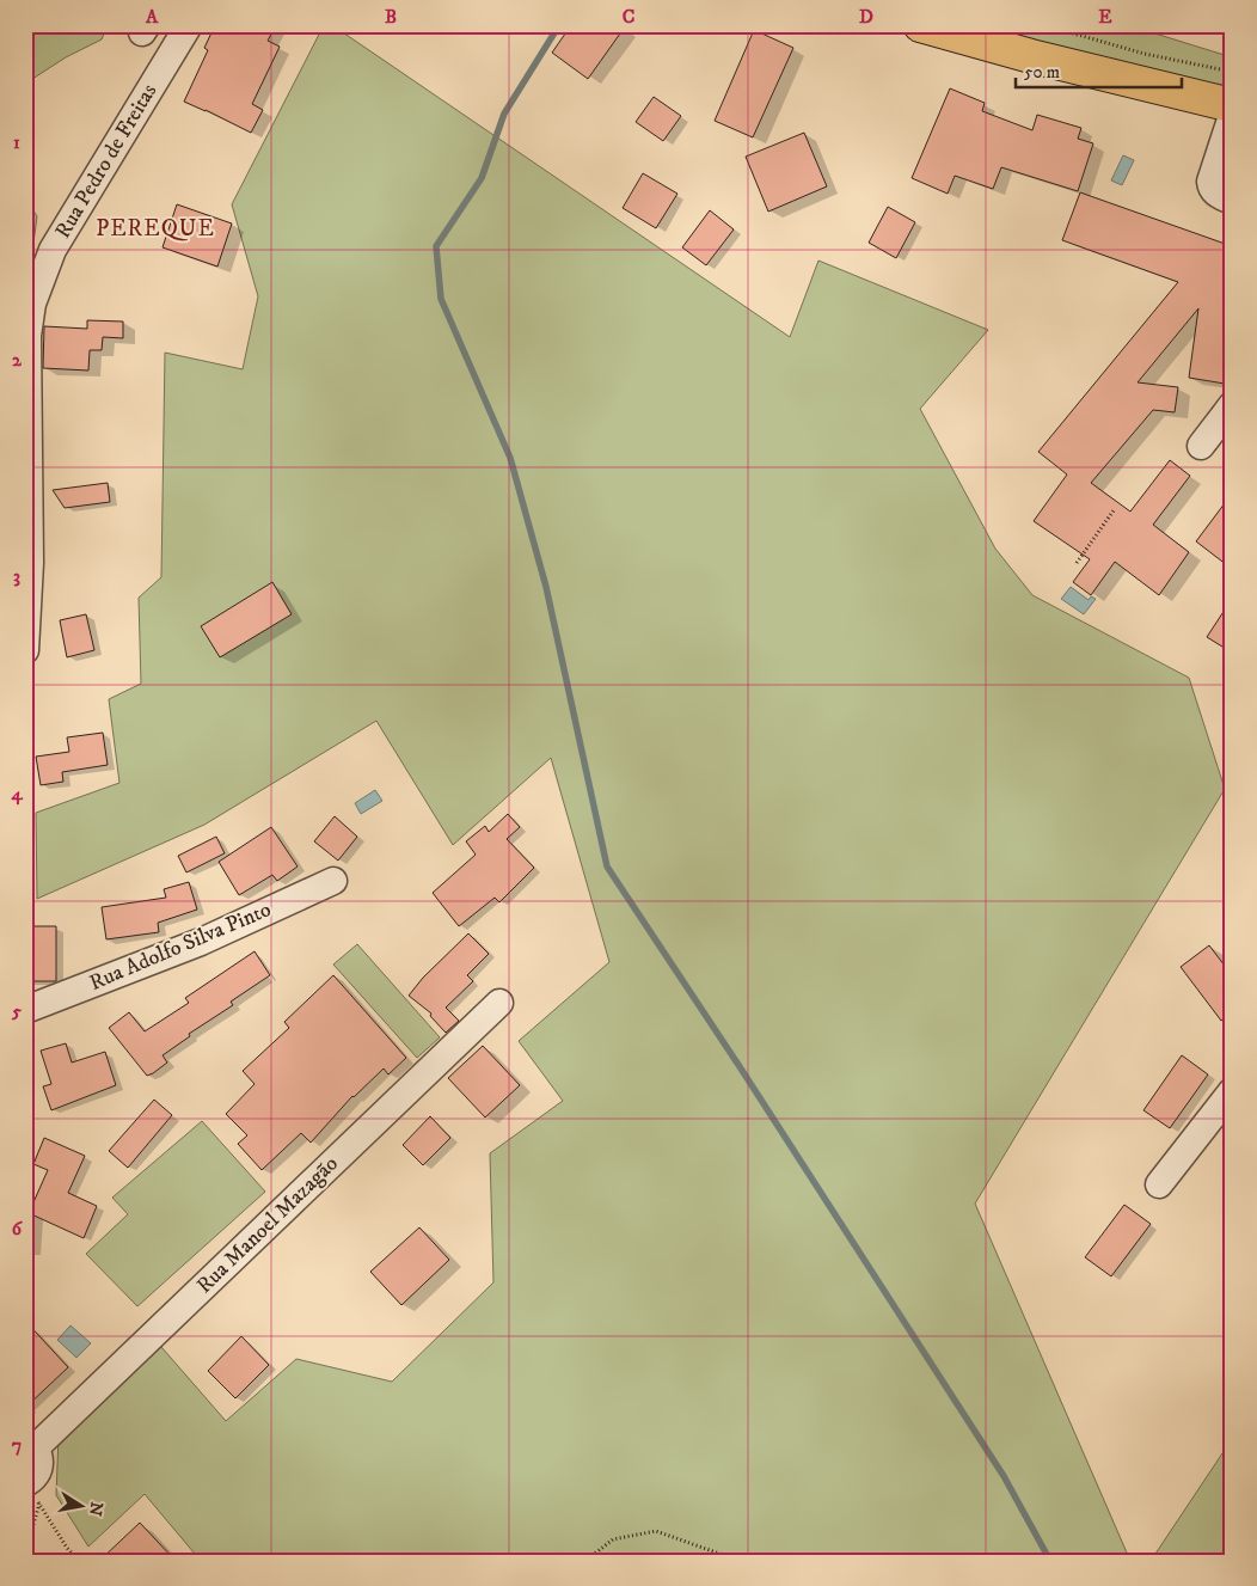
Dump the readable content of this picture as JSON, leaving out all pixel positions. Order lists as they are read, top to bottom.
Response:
{
  "streets": {
    "street": ["Rua Pedro de Freitas", "Rua Adolfo Silva Pinto", "Rua Manoel Mazagão"]
  },
  "districts": ["PEREQUE"],
  "scale_bar": "50 m",
  "north": "right",
  "grid": {
    "columns": [
      "A",
      "B",
      "C",
      "D",
      "E"
    ],
    "rows": [
      "1",
      "2",
      "3",
      "4",
      "5",
      "6",
      "7"
    ]
  }
}
